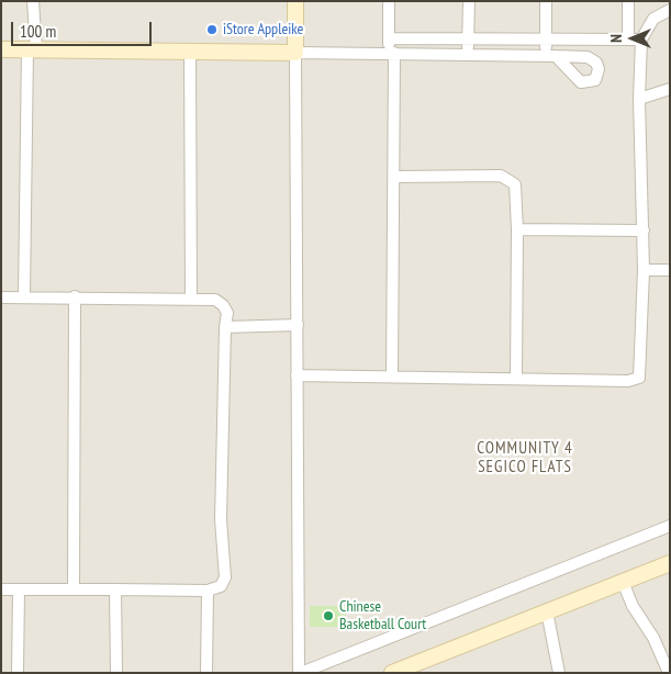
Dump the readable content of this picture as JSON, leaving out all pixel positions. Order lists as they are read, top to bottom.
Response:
{
  "districts": ["COMMUNITY 4 SEGICO FLATS"],
  "places": ["iStore Appleike", "Chinese Basketball Court"],
  "scale_bar": "100 m",
  "north": "left"
}
